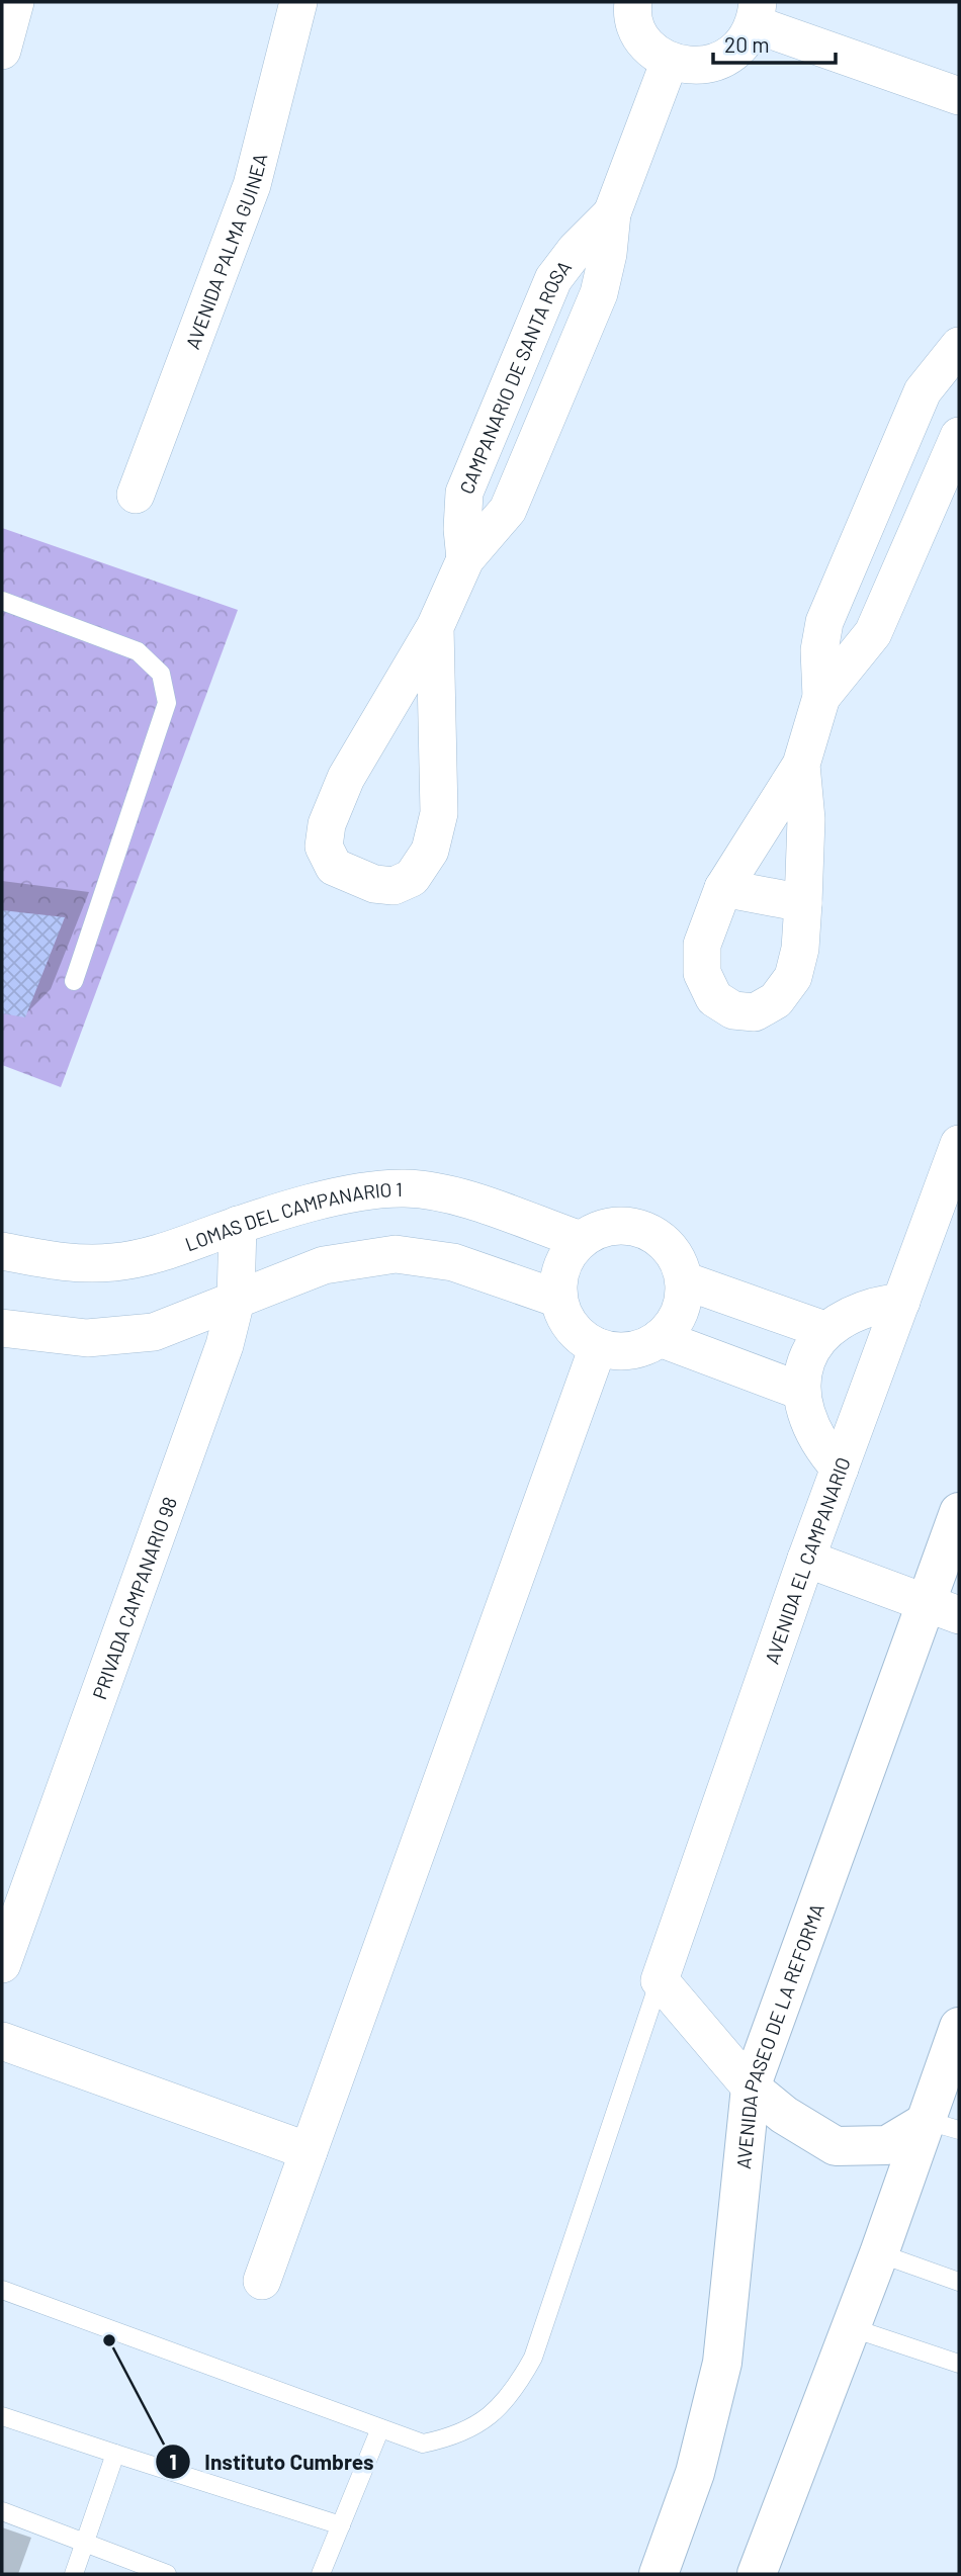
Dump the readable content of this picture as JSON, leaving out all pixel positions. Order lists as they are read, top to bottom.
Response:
{
  "streets": {
    "street": [
      "AVENIDA PALMA GUINEA",
      "CAMPANARIO DE SANTA ROSA",
      "LOMAS DEL CAMPANARIO 1",
      "AVENIDA EL CAMPANARIO",
      "PRIVADA CAMPANARIO 98",
      "AVENIDA PASEO DE LA REFORMA"
    ]
  },
  "crossings": [
    ["LOMAS DEL CAMPANARIO 1", "PRIVADA CAMPANARIO 98"]
  ],
  "places": ["Instituto Cumbres"],
  "scale_bar": "20 m"
}
